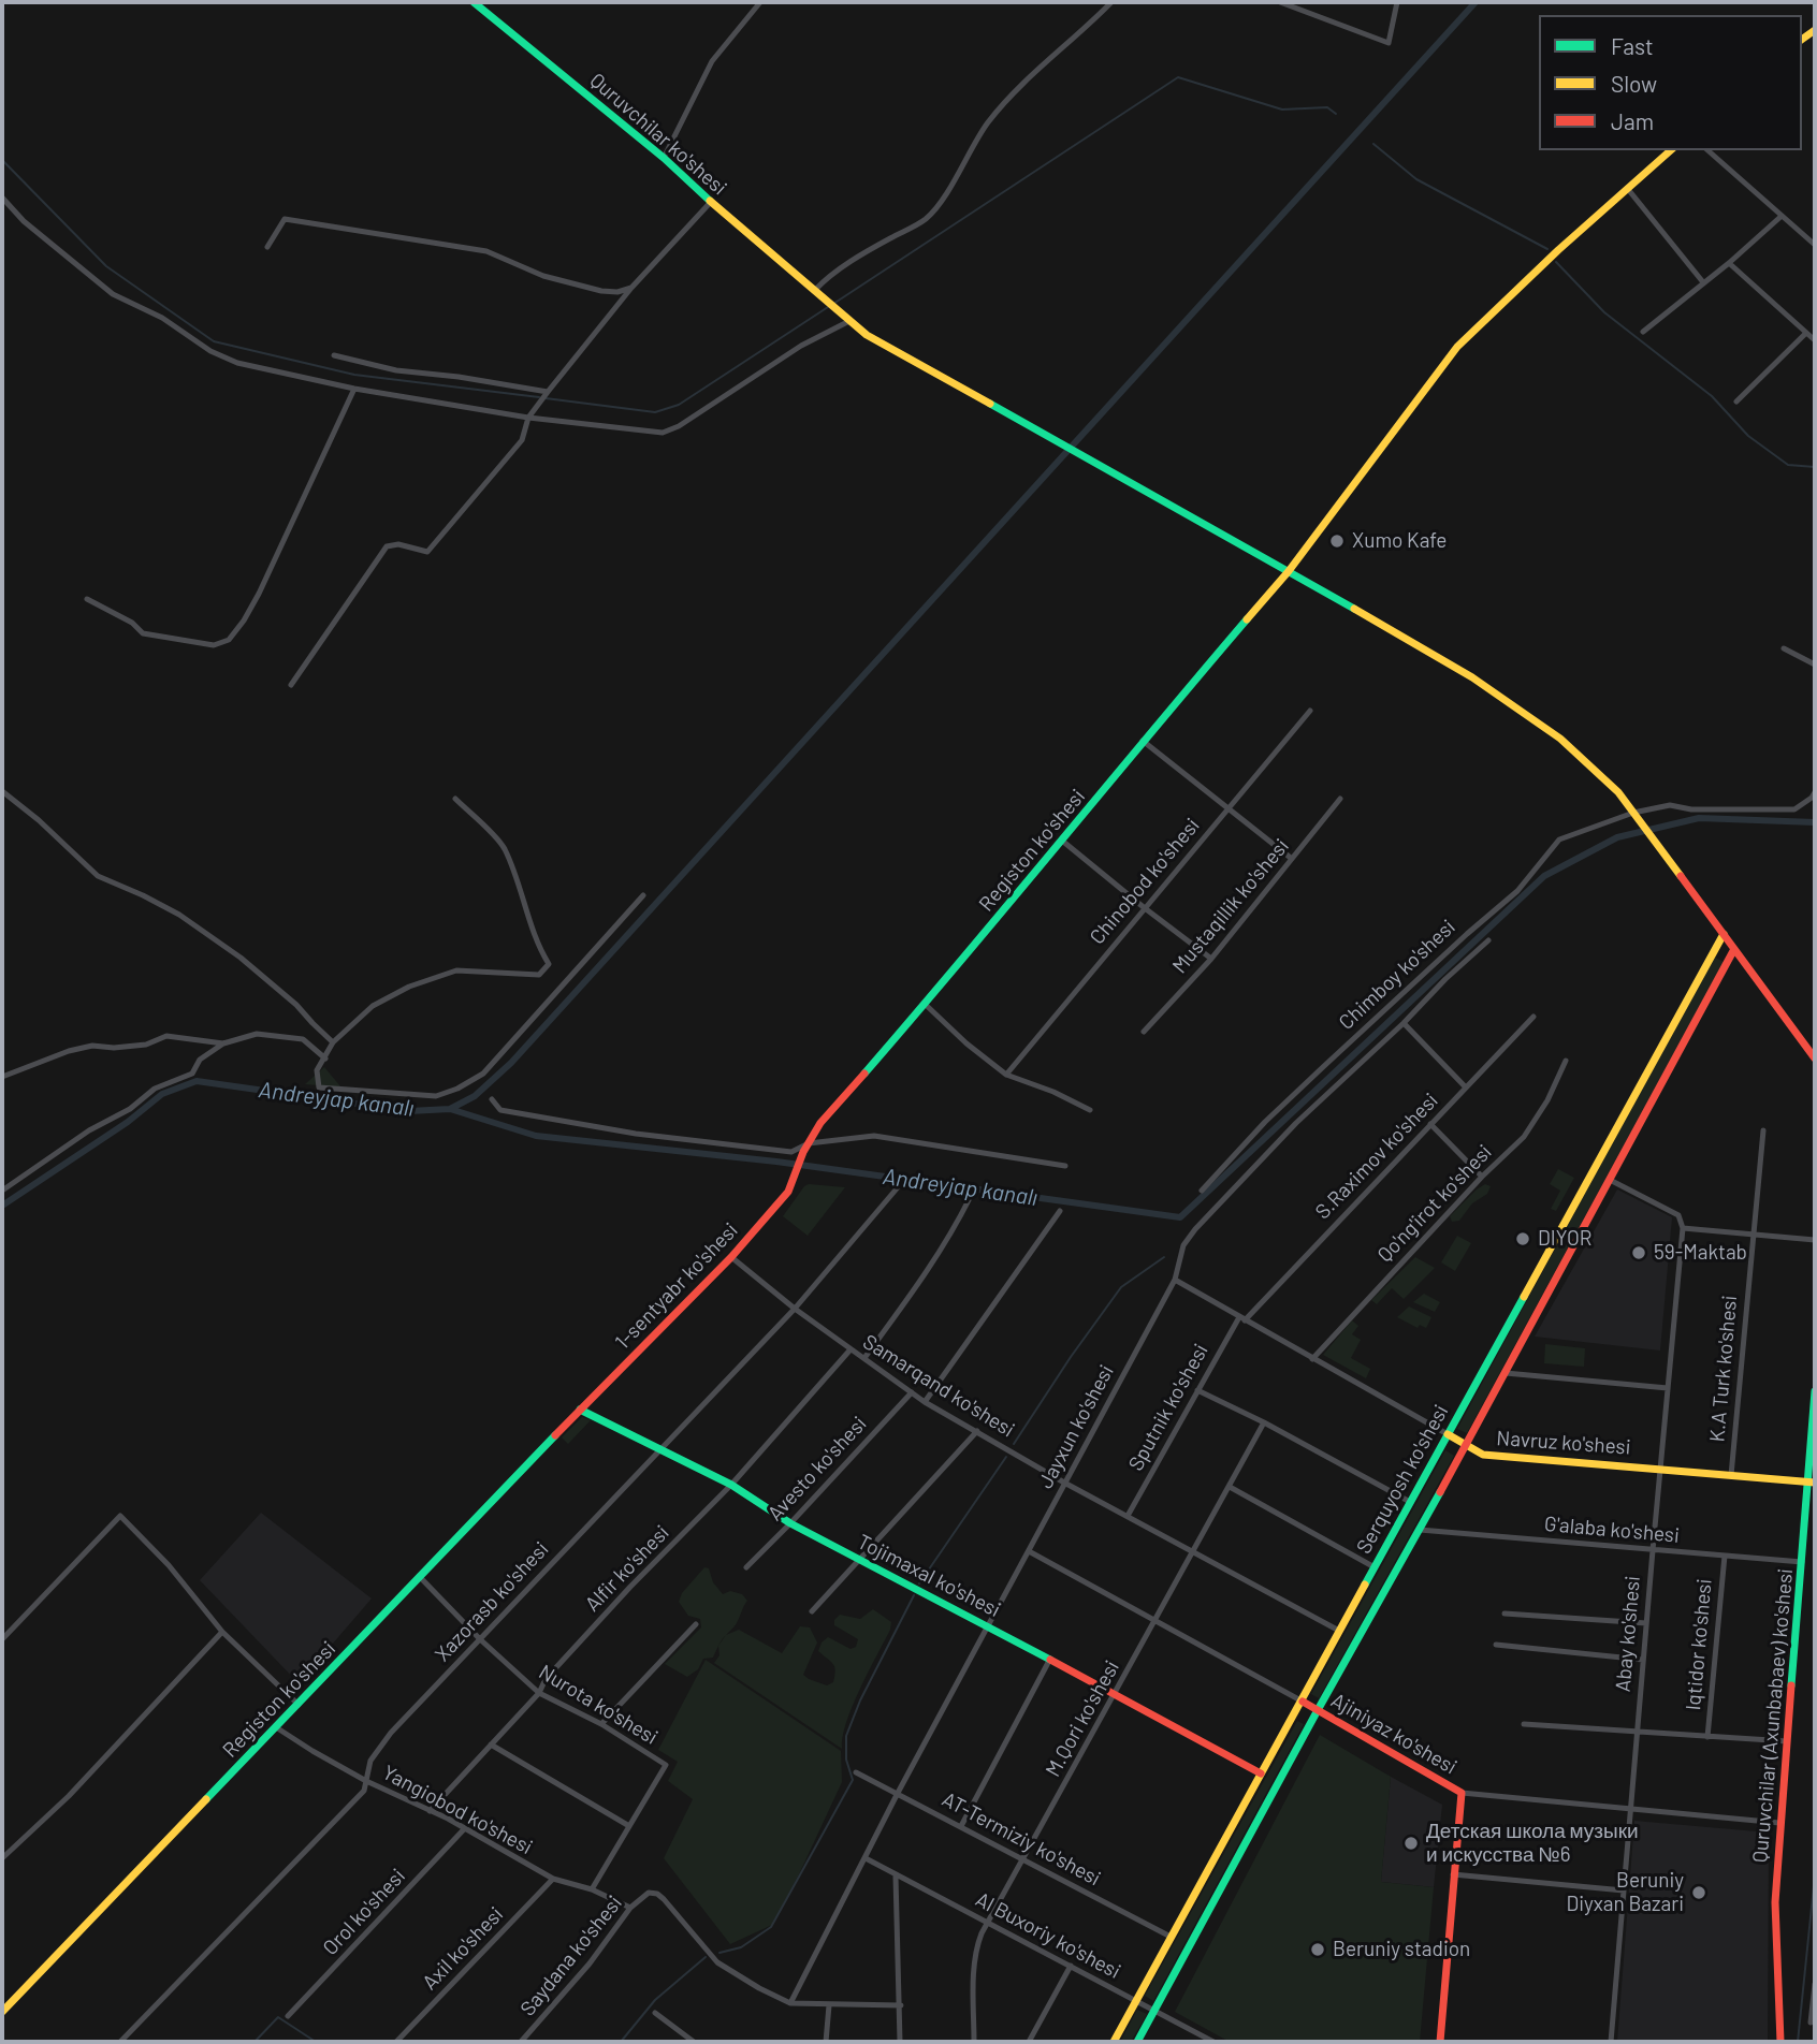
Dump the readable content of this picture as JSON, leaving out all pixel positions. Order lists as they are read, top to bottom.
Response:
{
  "streets": {
    "street": [
      "Quruvchilar ko'shesi",
      "Registon ko'shesi",
      "Chinobod ko'shesi",
      "Mustaqillik ko'shesi",
      "Chimboy ko'shesi",
      "S.Raximov ko'shesi",
      "Qo'ng'irot ko'shesi",
      "1-sentyabr ko'shesi",
      "K.A Turk ko'shesi",
      "Samarqand ko'shesi",
      "Sputnik ko'shesi",
      "Jayxun ko'shesi",
      "Navruz ko'shesi",
      "Avesto ko'shesi",
      "Serquyosh ko'shesi",
      "G'alaba ko'shesi",
      "Alfir ko'shesi",
      "Tojimaxal ko'shesi",
      "Xazorasb ko'shesi",
      "Abay ko'shesi",
      "Iqtidor ko'shesi",
      "Nurota ko'shesi",
      "Quruvchilar (Axunbabaev) ko'shesi",
      "M.Qori ko'shesi",
      "Ajiniyaz ko'shesi",
      "Yangiobod ko'shesi",
      "AT-Termiziy ko'shesi",
      "Orol ko'shesi",
      "Al Buxoriy ko'shesi",
      "Axil ko'shesi",
      "Saydana ko'shesi"
    ]
  },
  "crossings": [
    ["Quruvchilar ko'shesi", "Registon ko'shesi"],
    ["Quruvchilar ko'shesi", "Chimboy ko'shesi"],
    ["Quruvchilar ko'shesi", "Serquyosh ko'shesi"],
    ["Registon ko'shesi", "1-sentyabr ko'shesi"],
    ["Registon ko'shesi", "Tojimaxal ko'shesi"],
    ["Registon ko'shesi", "Nurota ko'shesi"],
    ["Registon ko'shesi", "Yangiobod ko'shesi"],
    ["S.Raximov ko'shesi", "Sputnik ko'shesi"],
    ["S.Raximov ko'shesi", "Navruz ko'shesi"],
    ["Qo'ng'irot ko'shesi", "Navruz ko'shesi"],
    ["1-sentyabr ko'shesi", "Samarqand ko'shesi"],
    ["1-sentyabr ko'shesi", "Tojimaxal ko'shesi"],
    ["K.A Turk ko'shesi", "Navruz ko'shesi"],
    ["Samarqand ko'shesi", "Sputnik ko'shesi"],
    ["Samarqand ko'shesi", "Jayxun ko'shesi"],
    ["Samarqand ko'shesi", "Avesto ko'shesi"],
    ["Samarqand ko'shesi", "Serquyosh ko'shesi"],
    ["Samarqand ko'shesi", "Alfir ko'shesi"],
    ["Samarqand ko'shesi", "Xazorasb ko'shesi"],
    ["Samarqand ko'shesi", "M.Qori ko'shesi"],
    ["Sputnik ko'shesi", "Navruz ko'shesi"],
    ["Jayxun ko'shesi", "Navruz ko'shesi"],
    ["Jayxun ko'shesi", "Tojimaxal ko'shesi"],
    ["Jayxun ko'shesi", "Ajiniyaz ko'shesi"],
    ["Jayxun ko'shesi", "AT-Termiziy ko'shesi"],
    ["Jayxun ko'shesi", "Al Buxoriy ko'shesi"],
    ["Jayxun ko'shesi", "Saydana ko'shesi"],
    ["Navruz ko'shesi", "Serquyosh ko'shesi"],
    ["Navruz ko'shesi", "Abay ko'shesi"],
    ["Navruz ko'shesi", "Quruvchilar (Axunbabaev) ko'shesi"],
    ["Avesto ko'shesi", "Tojimaxal ko'shesi"],
    ["Serquyosh ko'shesi", "G'alaba ko'shesi"],
    ["Serquyosh ko'shesi", "Tojimaxal ko'shesi"],
    ["Serquyosh ko'shesi", "Ajiniyaz ko'shesi"],
    ["Serquyosh ko'shesi", "AT-Termiziy ko'shesi"],
    ["Serquyosh ko'shesi", "Al Buxoriy ko'shesi"],
    ["G'alaba ko'shesi", "Abay ko'shesi"],
    ["G'alaba ko'shesi", "Iqtidor ko'shesi"],
    ["G'alaba ko'shesi", "Quruvchilar (Axunbabaev) ko'shesi"],
    ["Alfir ko'shesi", "Tojimaxal ko'shesi"],
    ["Alfir ko'shesi", "Nurota ko'shesi"],
    ["Alfir ko'shesi", "Yangiobod ko'shesi"],
    ["Tojimaxal ko'shesi", "Xazorasb ko'shesi"],
    ["Tojimaxal ko'shesi", "M.Qori ko'shesi"],
    ["Xazorasb ko'shesi", "Nurota ko'shesi"],
    ["Xazorasb ko'shesi", "Yangiobod ko'shesi"],
    ["Abay ko'shesi", "Ajiniyaz ko'shesi"],
    ["Quruvchilar (Axunbabaev) ko'shesi", "Ajiniyaz ko'shesi"],
    ["M.Qori ko'shesi", "Ajiniyaz ko'shesi"],
    ["M.Qori ko'shesi", "AT-Termiziy ko'shesi"],
    ["M.Qori ko'shesi", "Al Buxoriy ko'shesi"],
    ["Yangiobod ko'shesi", "Orol ko'shesi"],
    ["Yangiobod ko'shesi", "Axil ko'shesi"],
    ["Yangiobod ko'shesi", "Saydana ko'shesi"]
  ],
  "water": ["Andreyjap kanalı"],
  "places": [
    "Xumo Kafe",
    "DIYOR",
    "59-Maktab",
    "Детская школа музыки и искусства №6",
    "Beruniy Diyxan Bazari",
    "Beruniy stadion"
  ],
  "legend": ["Fast", "Slow", "Jam"]
}
